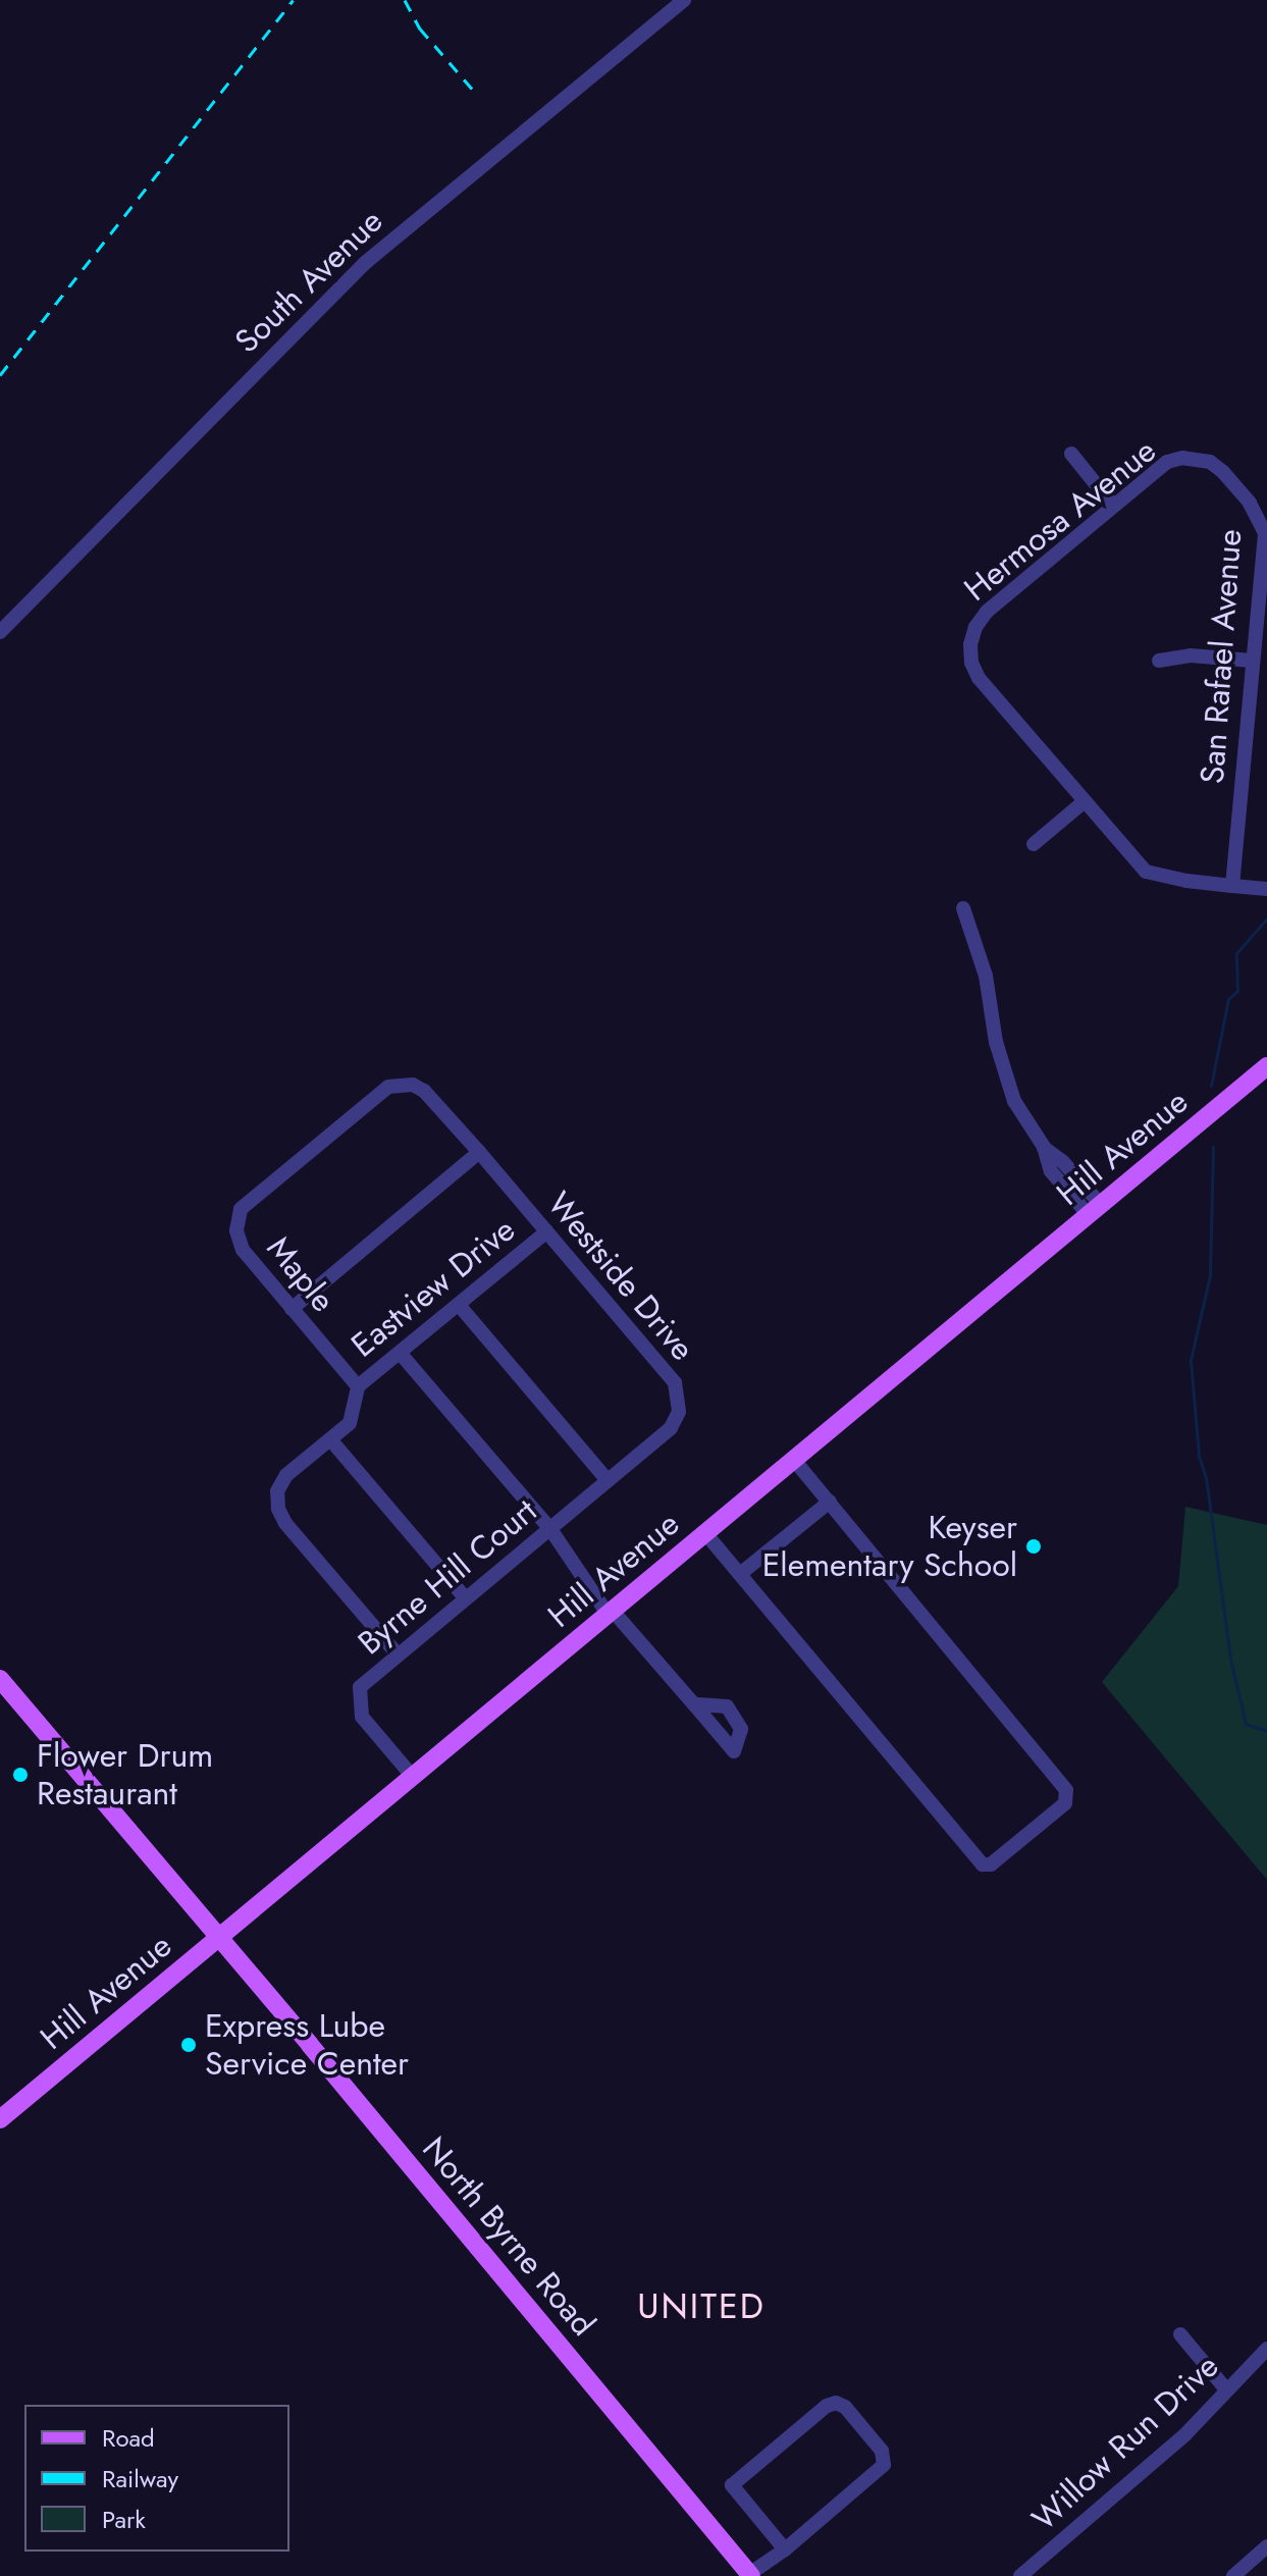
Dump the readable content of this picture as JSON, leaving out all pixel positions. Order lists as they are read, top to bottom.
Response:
{
  "streets": {
    "main road": ["Hill Avenue", "North Byrne Road"],
    "street": [
      "South Avenue",
      "Hermosa Avenue",
      "San Rafael Avenue",
      "Maple",
      "Westside Drive",
      "Eastview Drive",
      "Byrne Hill Court",
      "Willow Run Drive"
    ]
  },
  "crossings": [
    ["Hermosa Avenue", "San Rafael Avenue"],
    ["Hill Avenue", "Byrne Hill Court"],
    ["Hill Avenue", "North Byrne Road"],
    ["Maple", "Westside Drive"],
    ["Maple", "Eastview Drive"],
    ["Westside Drive", "Eastview Drive"],
    ["Westside Drive", "Byrne Hill Court"],
    ["Eastview Drive", "Byrne Hill Court"]
  ],
  "districts": ["UNITED"],
  "places": ["Keyser Elementary School", "Flower Drum Restaurant", "Express Lube Service Center"],
  "legend": ["Road", "Railway", "Park"]
}
